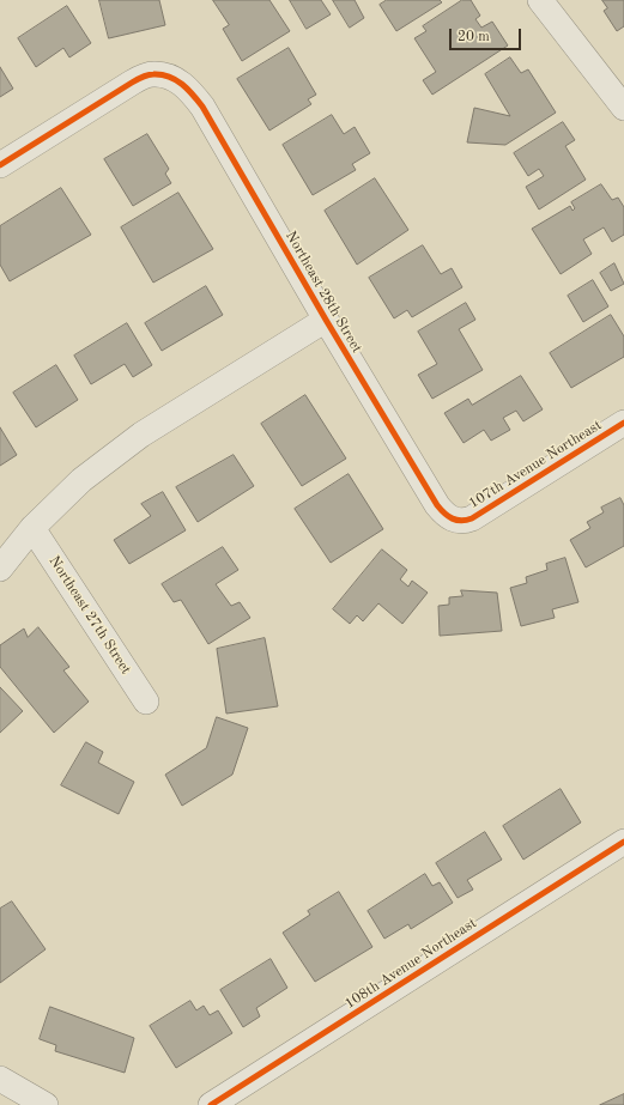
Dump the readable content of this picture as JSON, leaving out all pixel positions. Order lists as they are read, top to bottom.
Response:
{
  "streets": {
    "street": [
      "Northeast 28th Street",
      "107th Avenue Northeast",
      "Northeast 27th Street",
      "108th Avenue Northeast"
    ]
  },
  "crossings": [
    ["Northeast 28th Street", "107th Avenue Northeast"]
  ],
  "scale_bar": "20 m"
}
